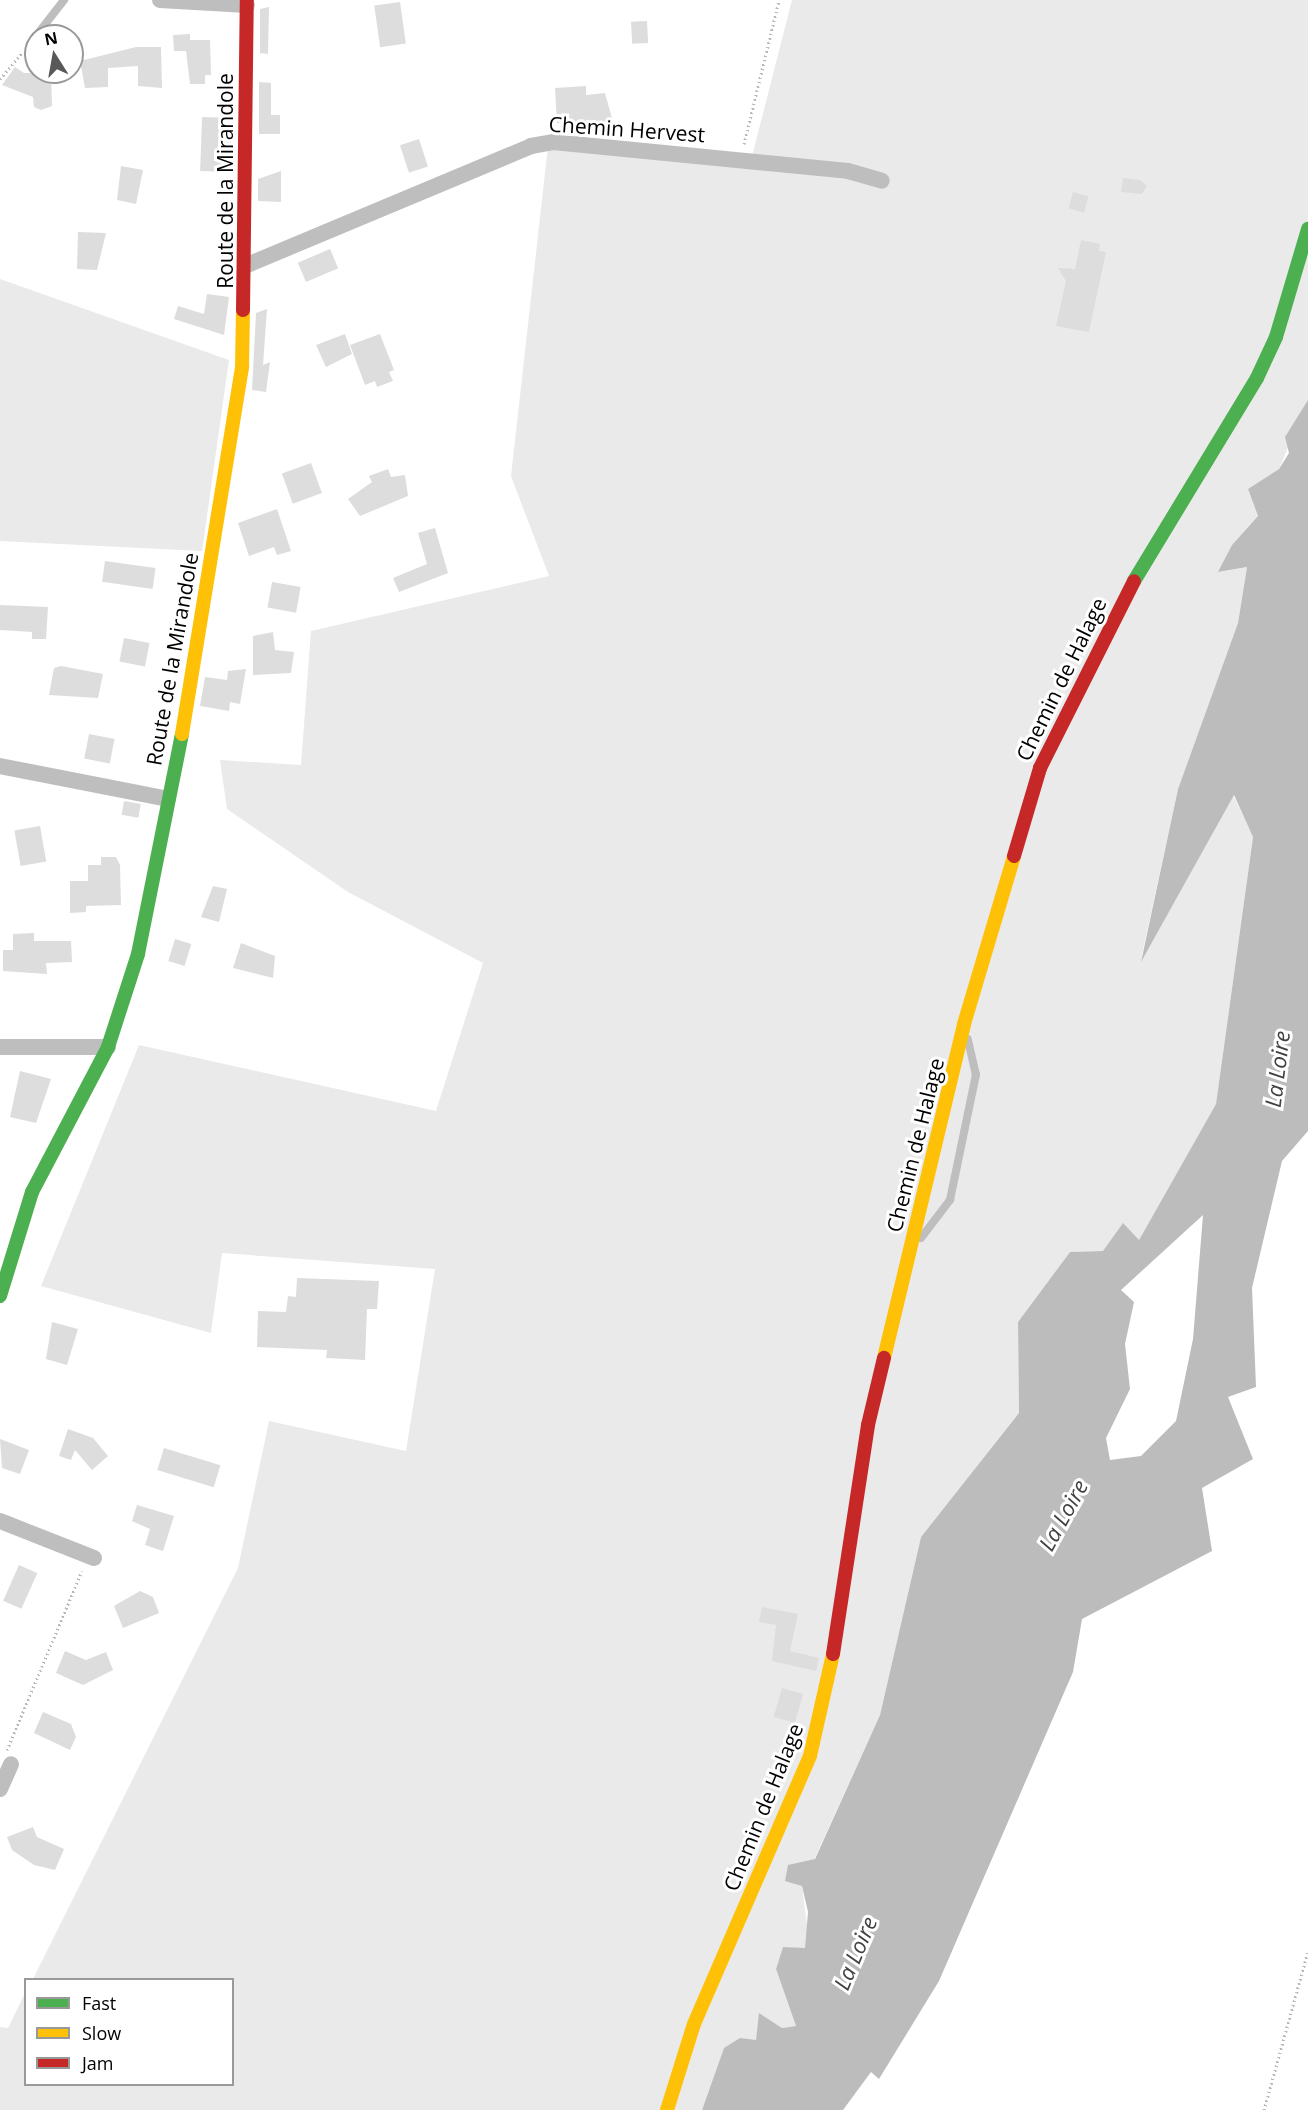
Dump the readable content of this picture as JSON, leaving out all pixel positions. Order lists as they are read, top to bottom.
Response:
{
  "streets": {
    "main road": ["Route de la Mirandole", "Chemin de Halage"],
    "street": ["Chemin Hervest"]
  },
  "crossings": [
    ["Chemin Hervest", "Route de la Mirandole"]
  ],
  "water": ["La Loire"],
  "legend": ["Fast", "Slow", "Jam"],
  "north": "top"
}
